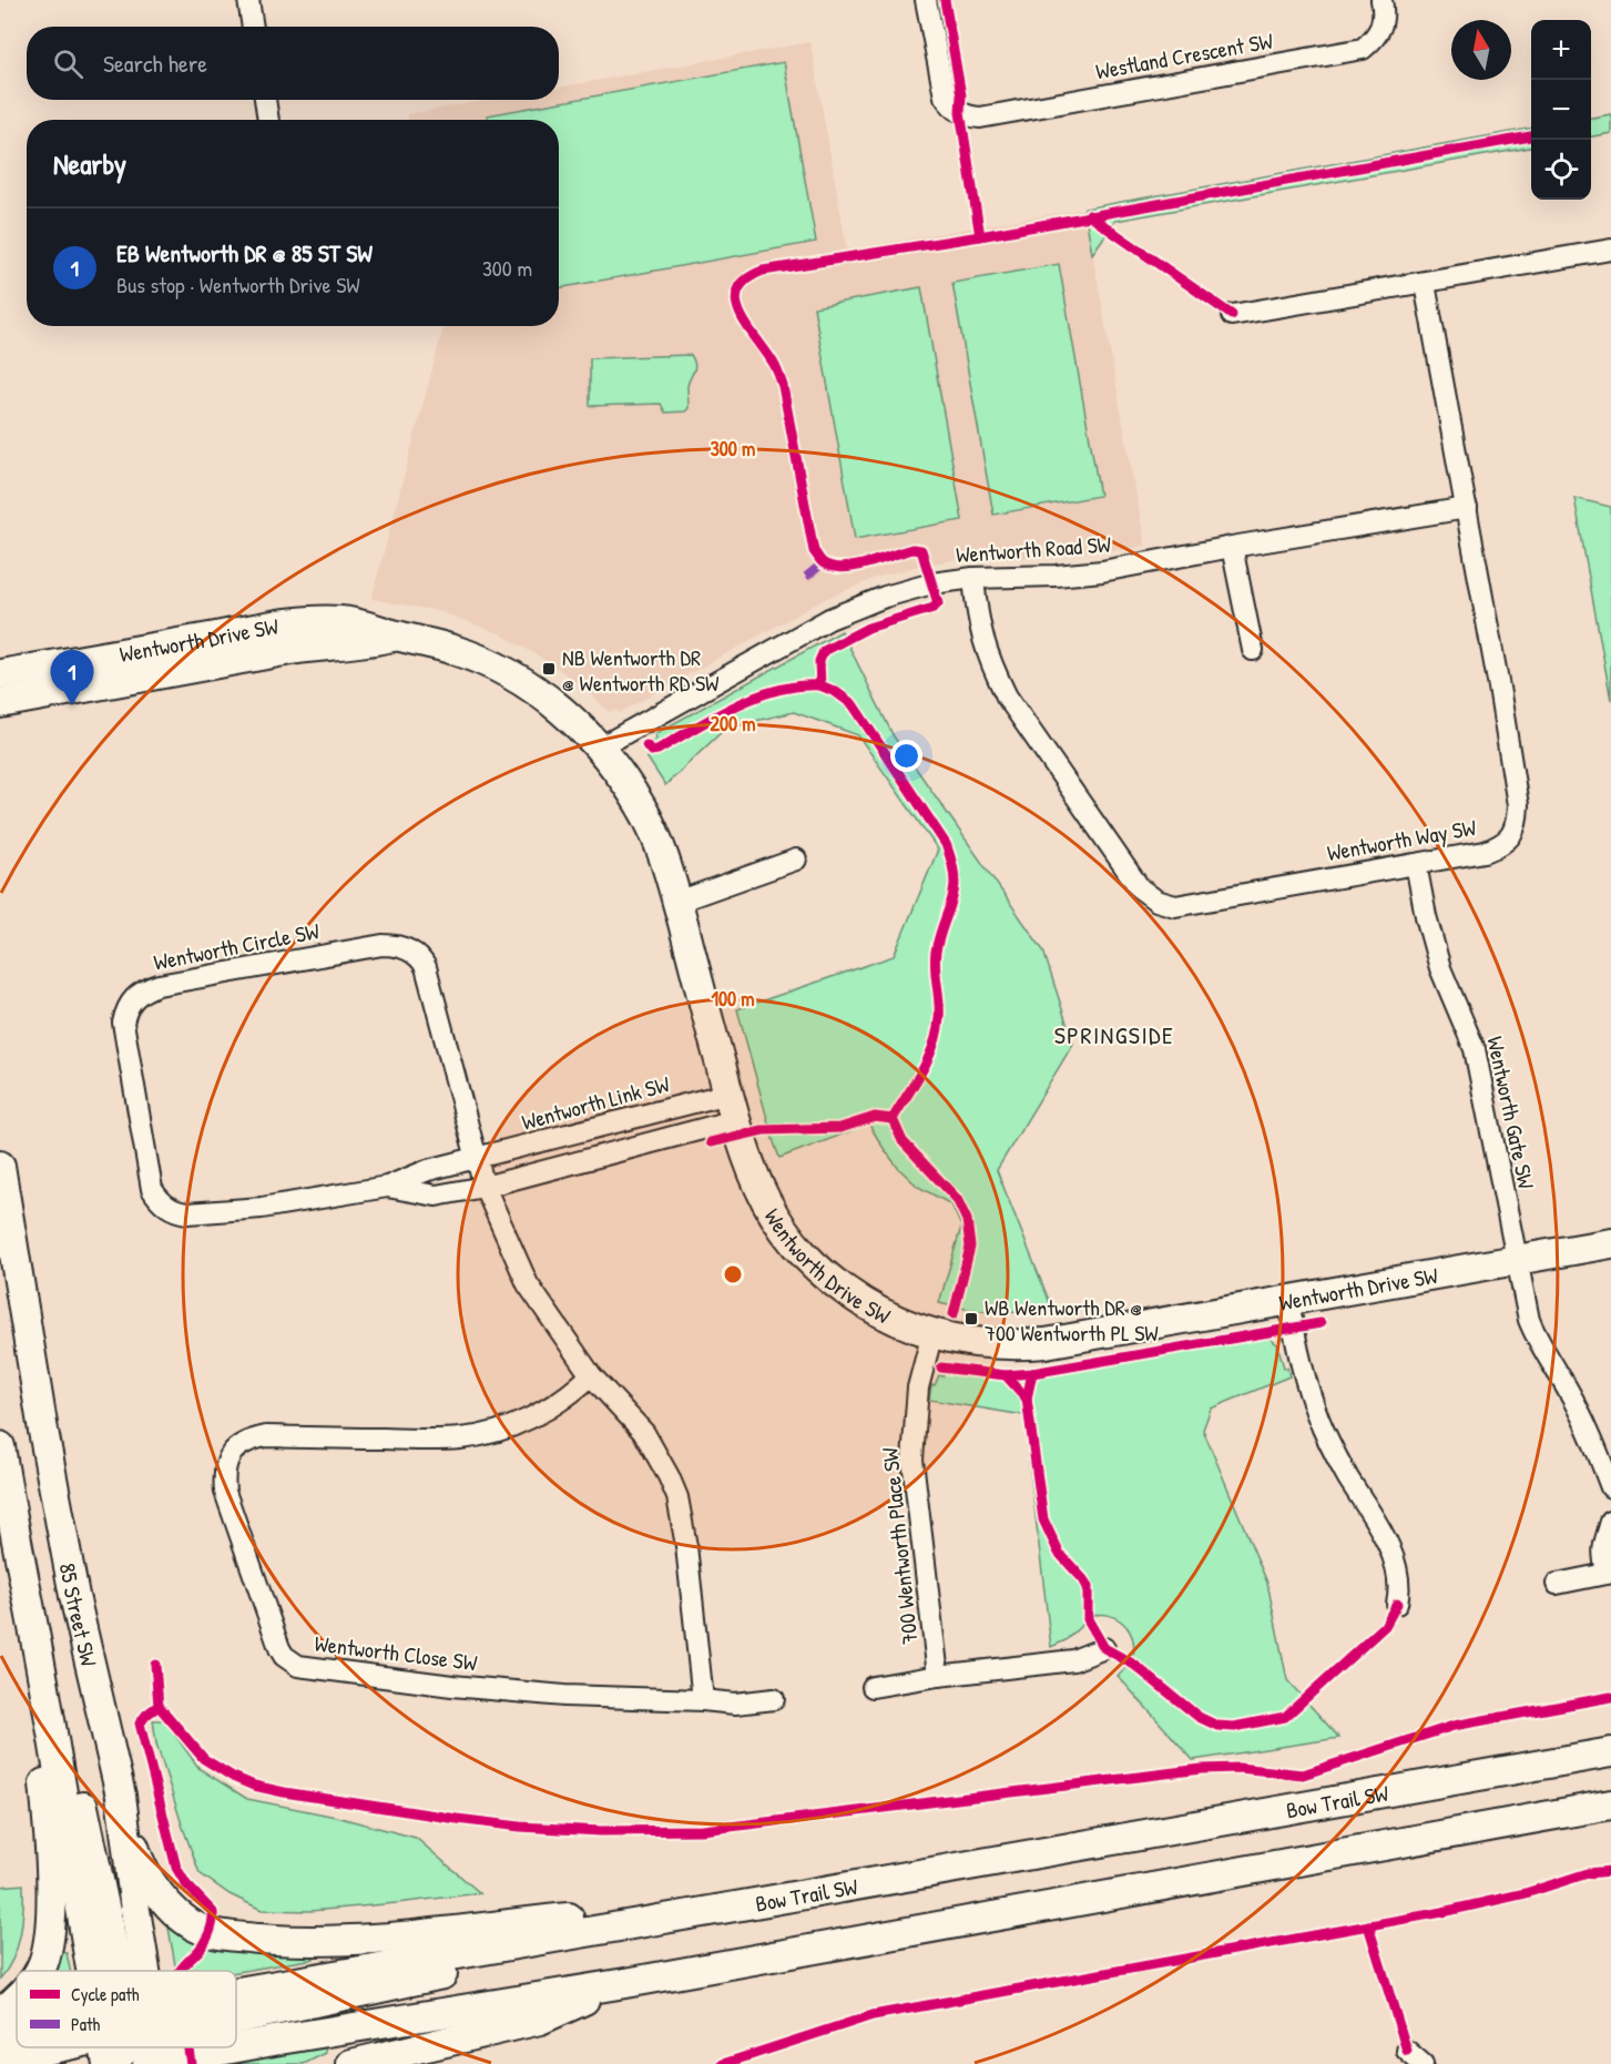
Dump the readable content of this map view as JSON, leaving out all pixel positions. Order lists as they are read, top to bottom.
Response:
{
  "streets": {
    "main road": ["Wentworth Drive SW", "85 Street SW", "Bow Trail SW"],
    "street": [
      "Westland Crescent SW",
      "Wentworth Road SW",
      "Wentworth Way SW",
      "Wentworth Circle SW",
      "Wentworth Link SW",
      "Wentworth Gate SW",
      "700 Wentworth Place SW",
      "Wentworth Close SW"
    ]
  },
  "crossings": [
    ["Wentworth Road SW", "Wentworth Drive SW"],
    ["Wentworth Road SW", "Wentworth Way SW"],
    ["Wentworth Drive SW", "Wentworth Link SW"],
    ["Wentworth Drive SW", "Wentworth Gate SW"],
    ["Wentworth Drive SW", "700 Wentworth Place SW"],
    ["Wentworth Way SW", "Wentworth Gate SW"],
    ["Wentworth Circle SW", "Wentworth Link SW"]
  ],
  "districts": ["SPRINGSIDE"],
  "places": {
    "transit": ["NB Wentworth DR @ Wentworth RD SW", "WB Wentworth DR @ 700 Wentworth PL SW"]
  },
  "legend": ["Cycle path", "Path"],
  "north": "top",
  "page": {
    "map_buttons": ["+", "−"],
    "search": "Search here",
    "heading": "Nearby",
    "list": [
      {
        "mark": "1",
        "name": "EB Wentworth DR @ 85 ST SW",
        "note": "Bus stop · Wentworth Drive SW",
        "value": "300 m"
      }
    ],
    "pins": "1"
  },
  "rings": ["300 m", "200 m", "100 m"]
}
